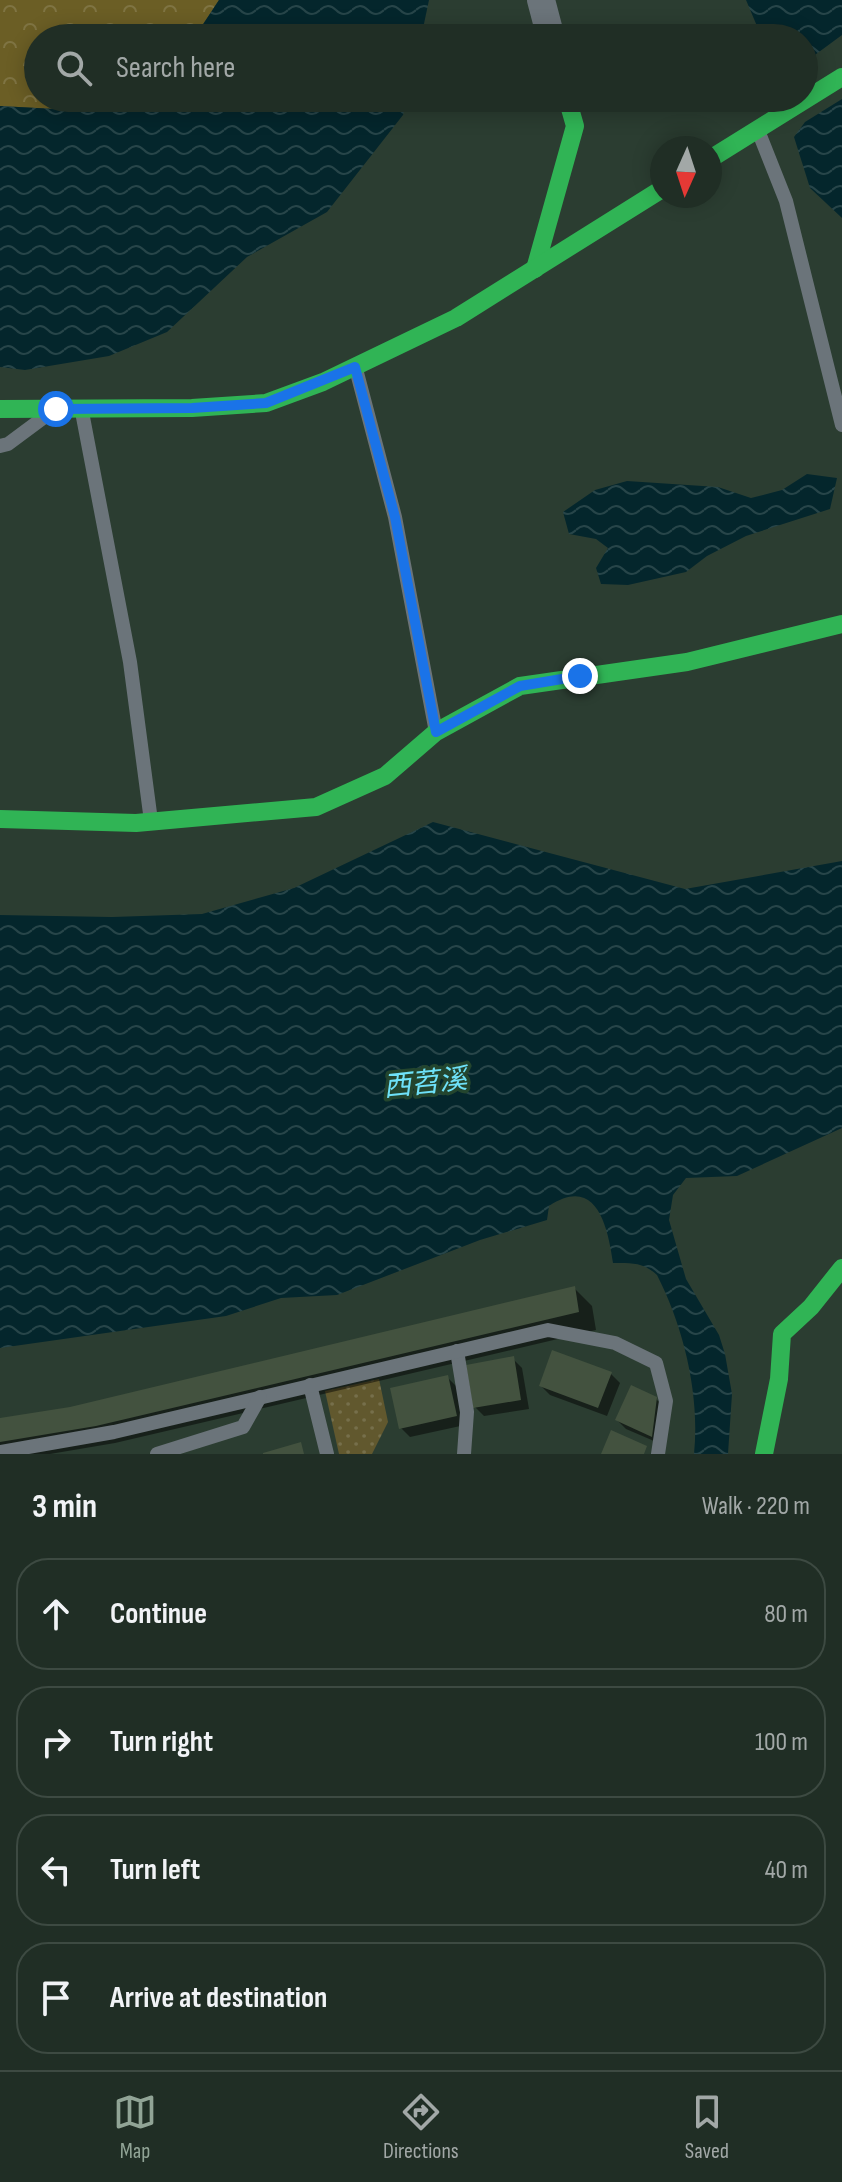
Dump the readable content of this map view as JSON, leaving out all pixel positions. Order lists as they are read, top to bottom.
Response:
{
  "water": ["西苕溪"],
  "north": "bottom",
  "page": {
    "search": "Search here",
    "heading": ["3 min", "Walk · 220 m"],
    "list": [
      ["Continue", "80 m"],
      ["Turn right", "100 m"],
      ["Turn left", "40 m"],
      "Arrive at destination"
    ],
    "nav": ["Map", "Directions", "Saved"]
  }
}
